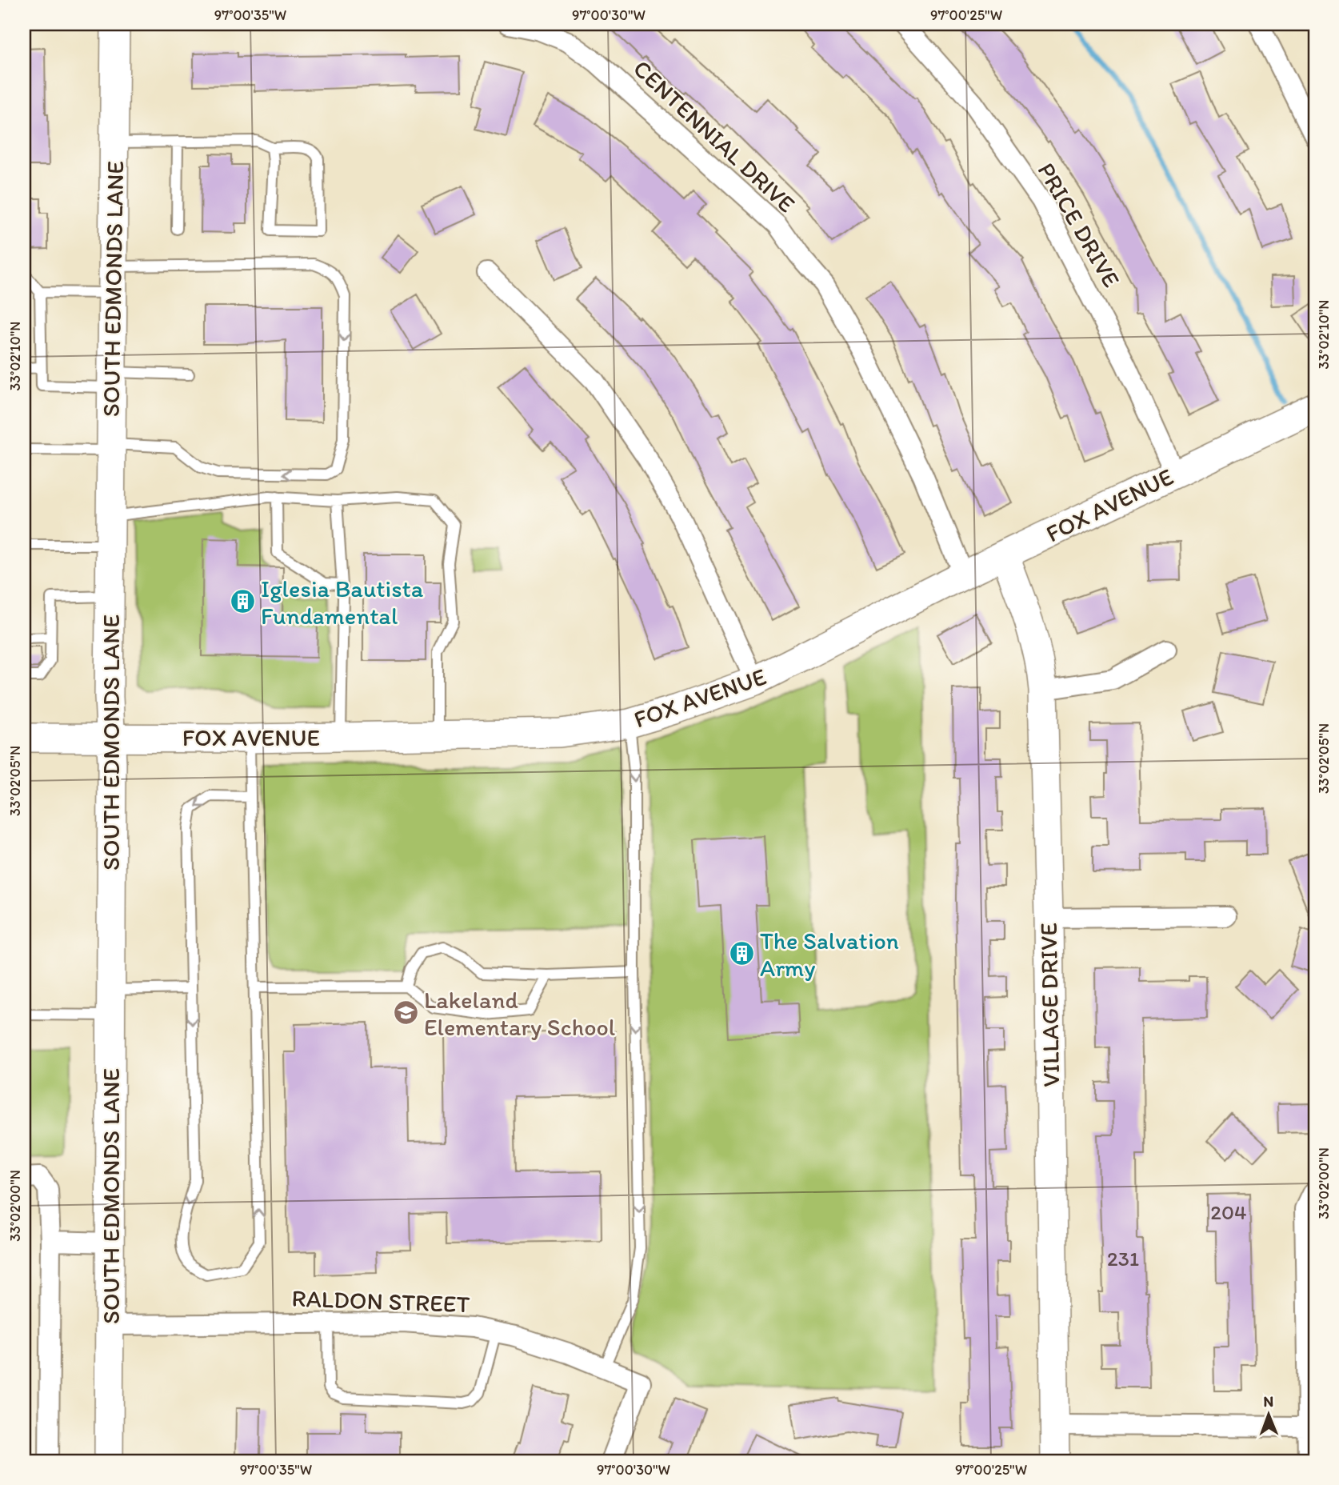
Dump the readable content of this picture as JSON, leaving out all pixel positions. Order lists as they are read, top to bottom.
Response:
{
  "streets": {
    "street": [
      "CENTENNIAL DRIVE",
      "PRICE DRIVE",
      "SOUTH EDMONDS LANE",
      "FOX AVENUE",
      "VILLAGE DRIVE",
      "RALDON STREET"
    ]
  },
  "crossings": [
    ["CENTENNIAL DRIVE", "FOX AVENUE"],
    ["PRICE DRIVE", "FOX AVENUE"],
    ["SOUTH EDMONDS LANE", "FOX AVENUE"],
    ["SOUTH EDMONDS LANE", "RALDON STREET"],
    ["FOX AVENUE", "VILLAGE DRIVE"]
  ],
  "places": {
    "building": ["Iglesia Bautista Fundamental", "The Salvation Army"],
    "school or university": ["Lakeland Elementary School"]
  },
  "house_numbers": ["204", "231"],
  "north": "top",
  "coordinates": [
    "97°00'35\"W",
    "97°00'30\"W",
    "97°00'25\"W",
    "33°02'10\"N",
    "33°02'05\"N",
    "33°02'00\"N"
  ]
}
